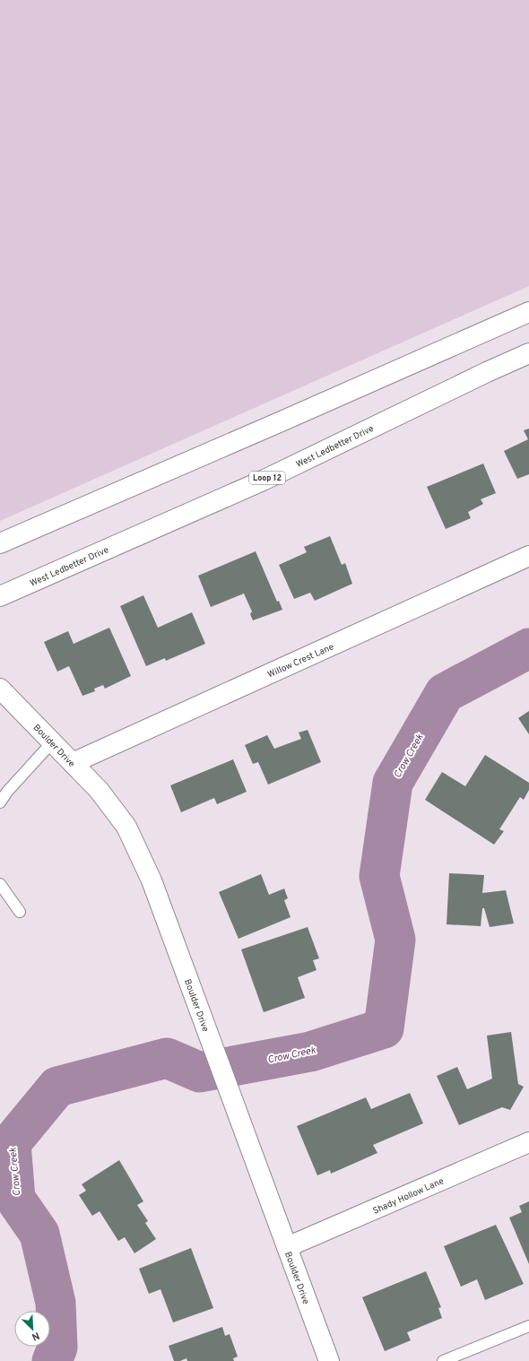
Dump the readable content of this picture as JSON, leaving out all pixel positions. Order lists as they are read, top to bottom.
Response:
{
  "streets": {
    "street": [
      "West Ledbetter Drive",
      "Loop 12",
      "Willow Crest Lane",
      "Boulder Drive",
      "Shady Hollow Lane"
    ]
  },
  "crossings": [
    ["Willow Crest Lane", "Boulder Drive"],
    ["Boulder Drive", "Shady Hollow Lane"]
  ],
  "water": ["Crow Creek"],
  "north": "bottom right"
}
